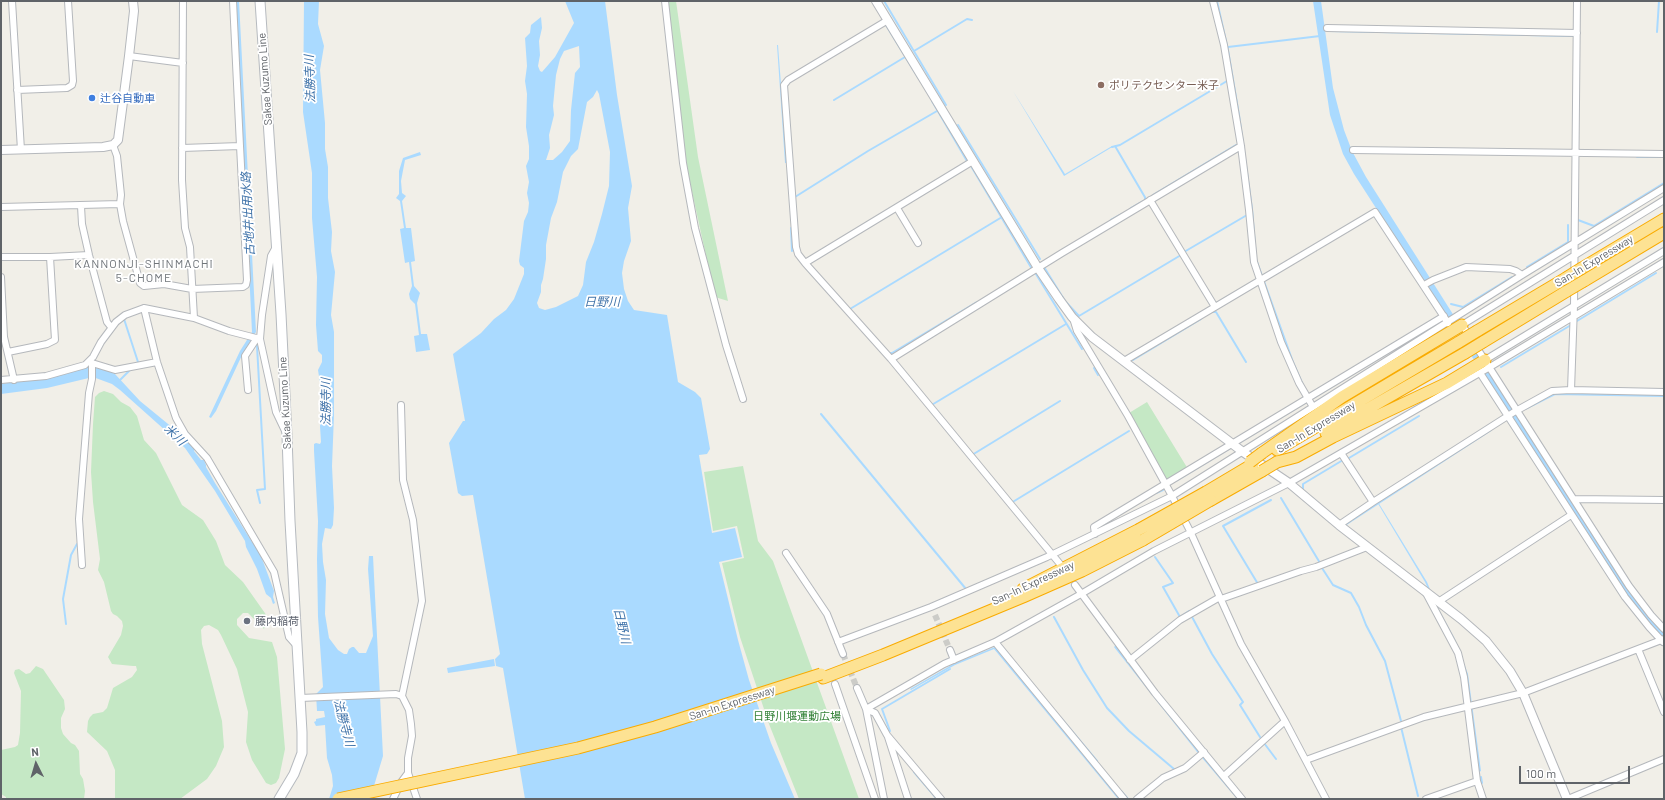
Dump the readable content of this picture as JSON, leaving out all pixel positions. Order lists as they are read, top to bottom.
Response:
{
  "streets": {
    "highway": ["San-In Expressway"],
    "main road": ["Sakae Kuzumo Line"]
  },
  "districts": ["KANNONJI-SHINMACHI 5-CHOME"],
  "water": [
    "法勝寺川",
    "古地井出用水路",
    "日野川",
    "米川"
  ],
  "parks": ["日野川堰運動広場"],
  "places": ["ポリテクセンター米子", "辻谷自動車", "藤内稲荷"],
  "scale_bar": "100 m",
  "north": "top"
}
